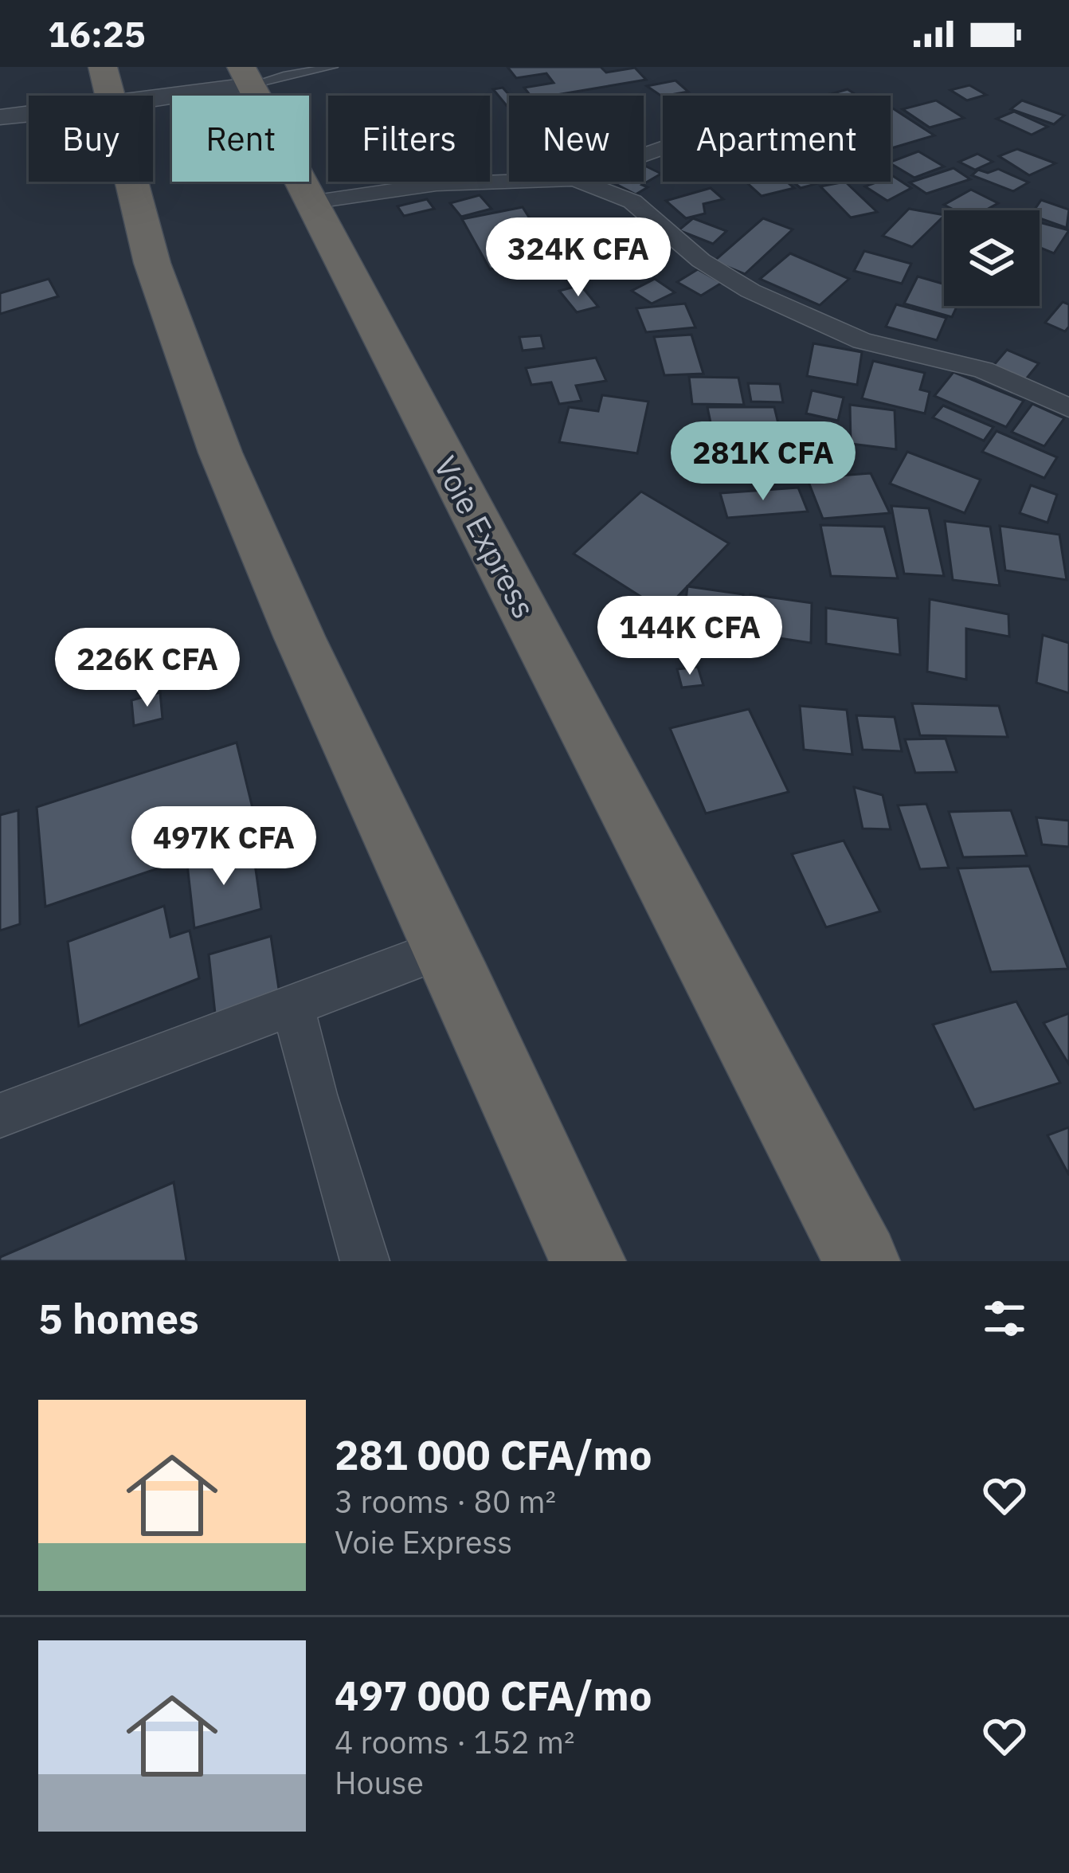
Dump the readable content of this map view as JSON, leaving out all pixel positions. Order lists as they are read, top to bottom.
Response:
{
  "streets": {
    "highway": ["Voie Express"]
  },
  "page": {
    "status": "16:25",
    "chip": [
      "Buy",
      "Rent",
      "Filters",
      "New",
      "Apartment"
    ],
    "price": [
      "324K CFA",
      "281K CFA",
      "144K CFA",
      "226K CFA",
      "497K CFA"
    ],
    "heading": "5 homes",
    "list": [
      {
        "name": "281 000 CFA/mo",
        "note": "3 rooms · 80 m² · Voie Express"
      },
      {
        "name": "497 000 CFA/mo",
        "note": "4 rooms · 152 m² · House"
      }
    ]
  }
}
